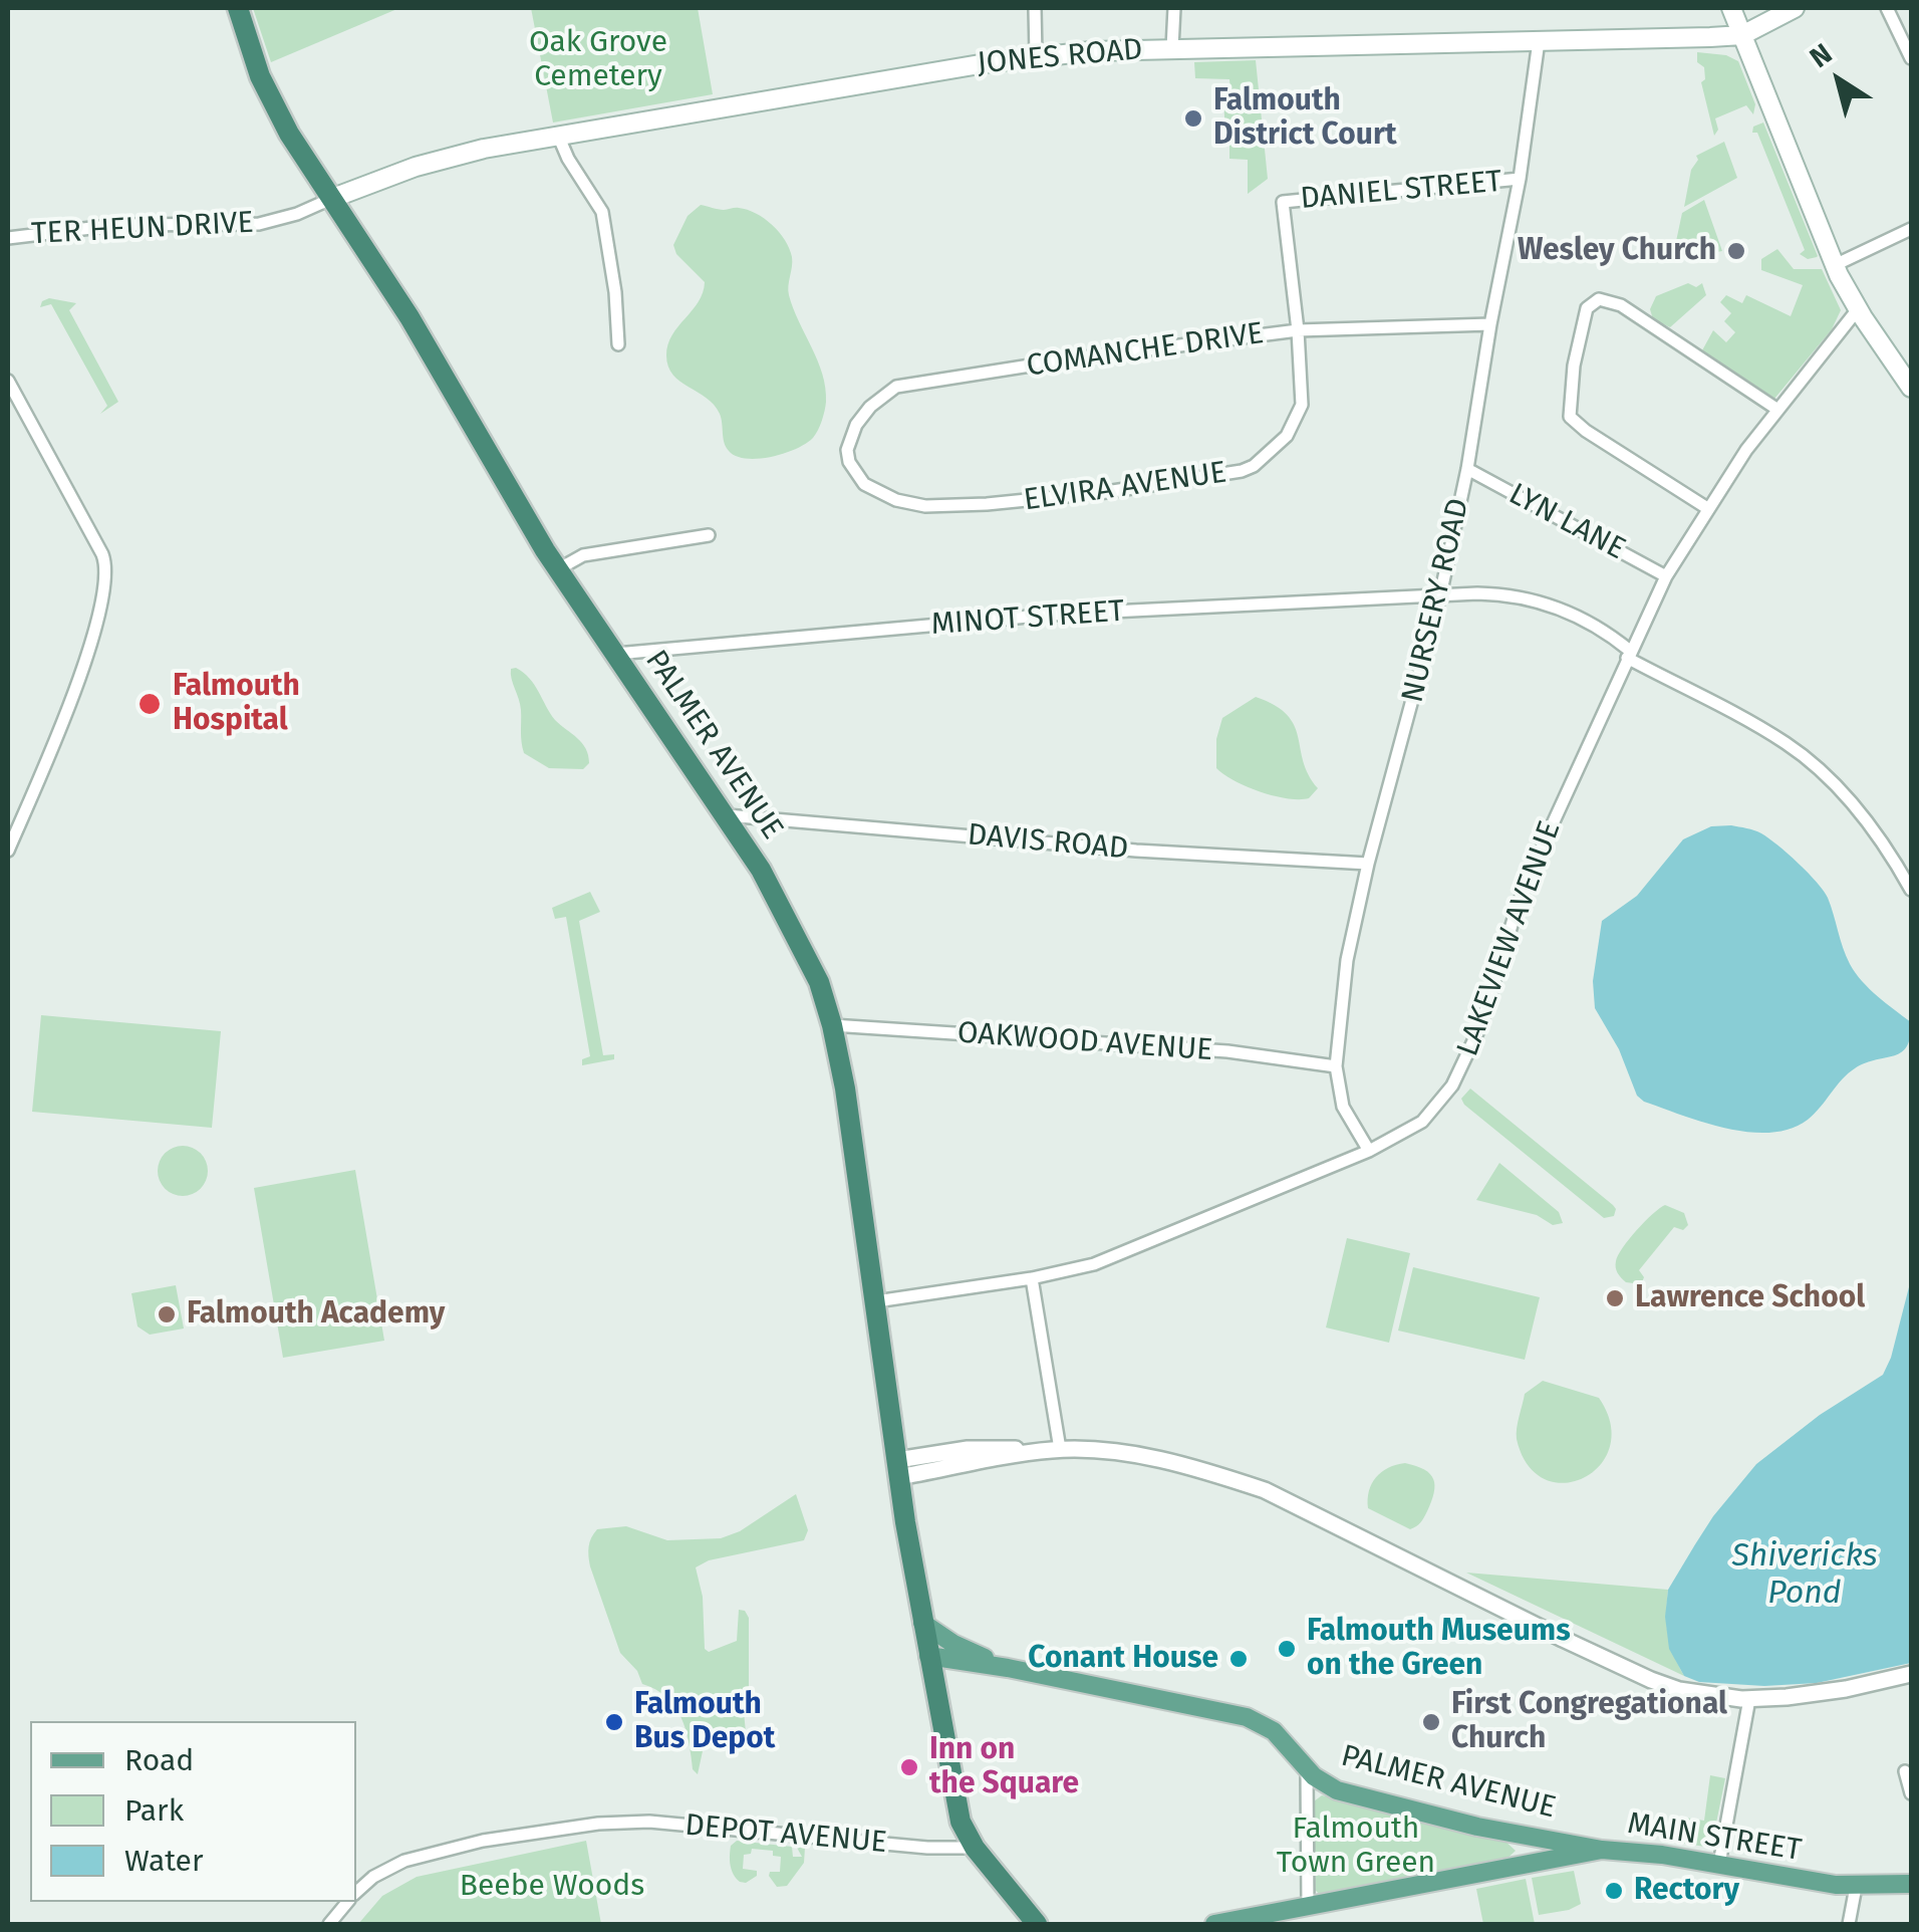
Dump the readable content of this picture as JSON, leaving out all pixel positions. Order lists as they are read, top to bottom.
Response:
{
  "streets": {
    "highway": ["PALMER AVENUE"],
    "main road": ["JONES ROAD", "MAIN STREET"],
    "street": [
      "DANIEL STREET",
      "TER HEUN DRIVE",
      "COMANCHE DRIVE",
      "ELVIRA AVENUE",
      "LYN LANE",
      "NURSERY ROAD",
      "MINOT STREET",
      "DAVIS ROAD",
      "LAKEVIEW AVENUE",
      "OAKWOOD AVENUE",
      "DEPOT AVENUE"
    ]
  },
  "crossings": [
    ["JONES ROAD", "TER HEUN DRIVE"],
    ["JONES ROAD", "NURSERY ROAD"],
    ["JONES ROAD", "PALMER AVENUE"],
    ["DANIEL STREET", "ELVIRA AVENUE"],
    ["DANIEL STREET", "NURSERY ROAD"],
    ["TER HEUN DRIVE", "PALMER AVENUE"],
    ["COMANCHE DRIVE", "ELVIRA AVENUE"],
    ["COMANCHE DRIVE", "NURSERY ROAD"],
    ["LYN LANE", "NURSERY ROAD"],
    ["LYN LANE", "LAKEVIEW AVENUE"],
    ["NURSERY ROAD", "MINOT STREET"],
    ["NURSERY ROAD", "DAVIS ROAD"],
    ["NURSERY ROAD", "LAKEVIEW AVENUE"],
    ["NURSERY ROAD", "OAKWOOD AVENUE"],
    ["MINOT STREET", "PALMER AVENUE"],
    ["MINOT STREET", "LAKEVIEW AVENUE"],
    ["PALMER AVENUE", "DAVIS ROAD"],
    ["PALMER AVENUE", "LAKEVIEW AVENUE"],
    ["PALMER AVENUE", "OAKWOOD AVENUE"],
    ["PALMER AVENUE", "DEPOT AVENUE"],
    ["PALMER AVENUE", "MAIN STREET"]
  ],
  "water": ["Shivericks Pond"],
  "parks": ["Oak Grove Cemetery", "Falmouth Town Green", "Beebe Woods"],
  "places": [
    "Falmouth District Court",
    "Wesley Church",
    "Falmouth Hospital",
    "Lawrence School",
    "Falmouth Academy",
    "Falmouth Museums on the Green",
    "Conant House",
    "Falmouth Bus Depot",
    "First Congregational Church",
    "Inn on the Square",
    "Rectory"
  ],
  "legend": ["Road", "Park", "Water"],
  "north": "top left"
}
